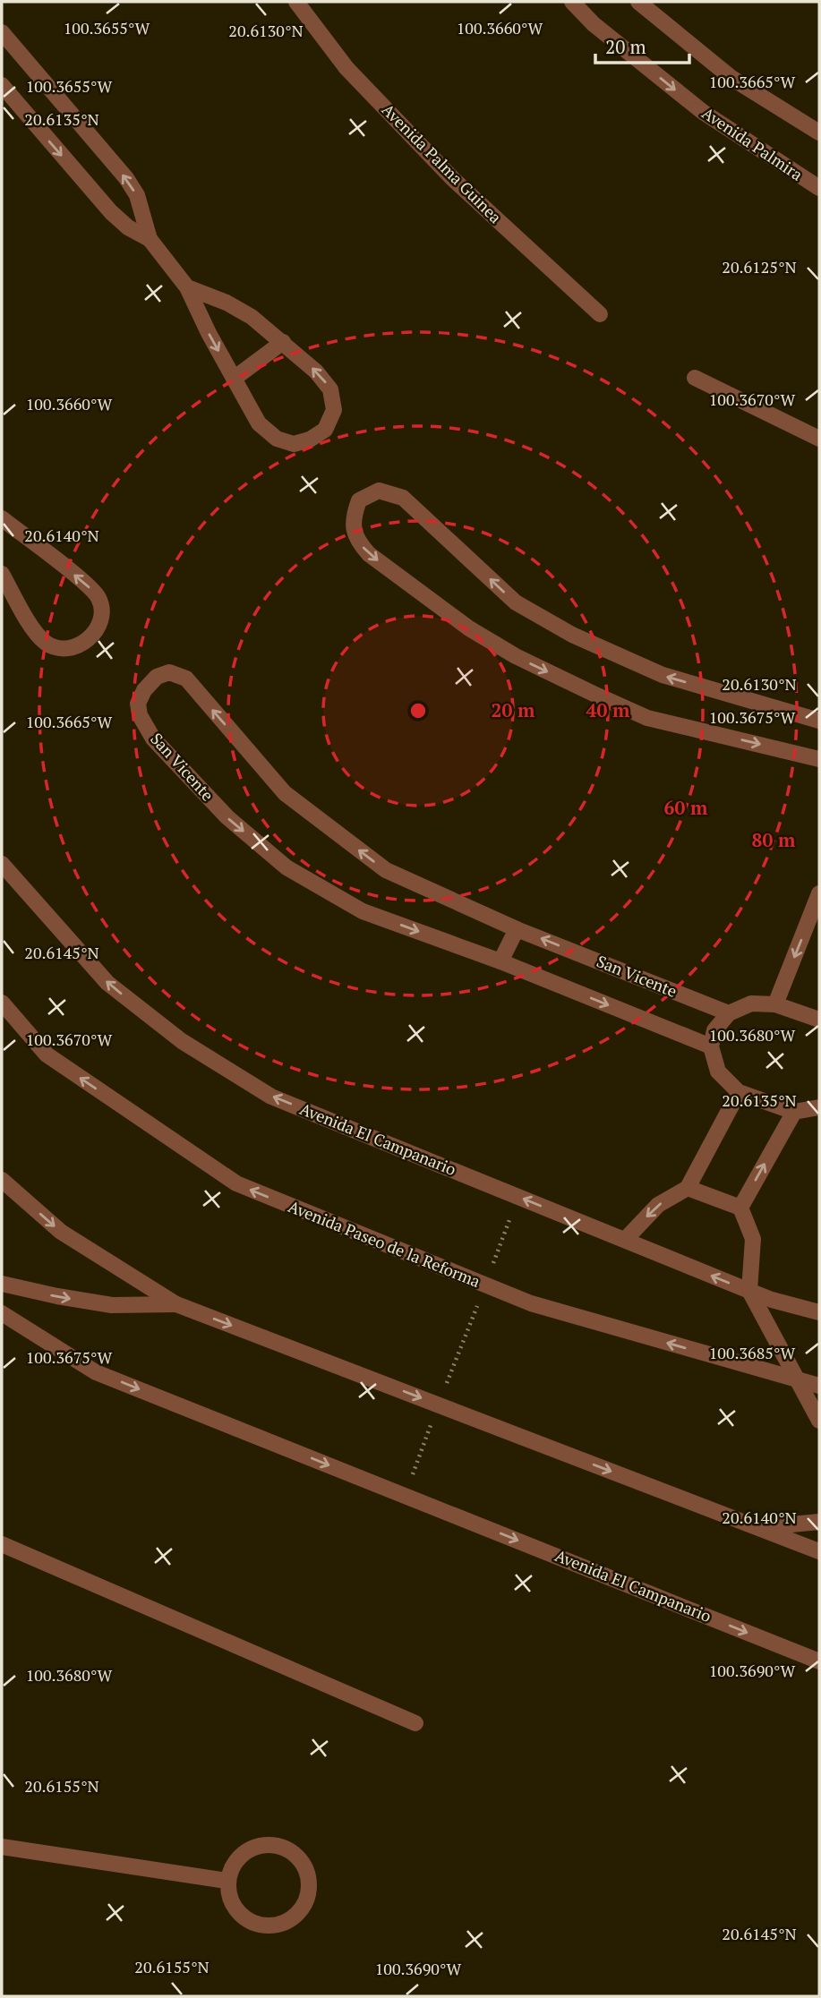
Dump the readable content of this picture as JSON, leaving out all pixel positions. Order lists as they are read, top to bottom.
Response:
{
  "streets": {
    "street": [
      "Avenida Palmira",
      "Avenida Palma Guinea",
      "San Vicente",
      "Avenida El Campanario",
      "Avenida Paseo de la Reforma"
    ]
  },
  "scale_bar": "20 m",
  "coordinates": [
    "100.3655°W",
    "100.3660°W",
    "20.6130°N",
    "100.3665°W",
    "20.6135°N",
    "20.6125°N",
    "100.3670°W",
    "20.6140°N",
    "100.3675°W",
    "20.6145°N",
    "100.3680°W",
    "100.3685°W",
    "100.3690°W",
    "20.6155°N"
  ],
  "rings": [
    "20 m",
    "40 m",
    "60 m",
    "80 m"
  ]
}
